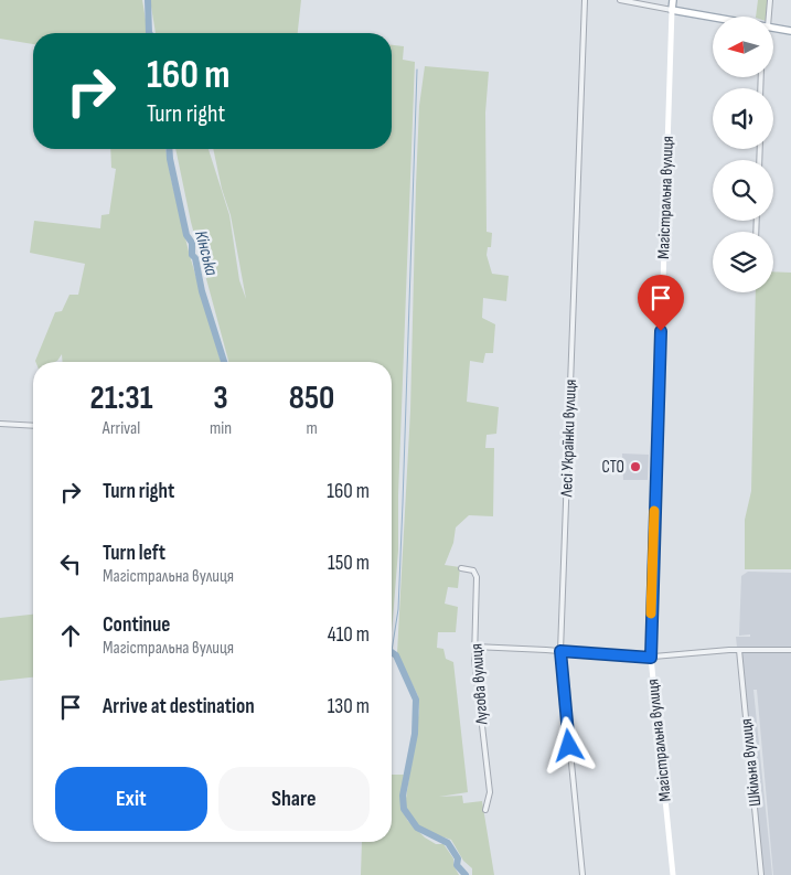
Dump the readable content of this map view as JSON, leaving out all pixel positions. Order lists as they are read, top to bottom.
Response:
{
  "streets": {
    "main road": ["Магістральна вулиця"],
    "street": ["Лесі Українки вулиця", "Лугова вулиця", "Шкільна вулиця"]
  },
  "water": ["Кінська"],
  "places": ["СТО"],
  "north": "left",
  "page": {
    "turn": ["160 m", "Turn right"],
    "eta": [
      "21:31",
      "Arrival",
      "3",
      "min",
      "850",
      "m"
    ],
    "list": [
      {
        "name": "Turn right",
        "value": "160 m"
      },
      {
        "name": "Turn left",
        "note": "Магістральна вулиця",
        "value": "150 m"
      },
      {
        "name": "Continue",
        "note": "Магістральна вулиця",
        "value": "410 m"
      },
      {
        "name": "Arrive at destination",
        "value": "130 m"
      }
    ],
    "buttons": ["Exit", "Share"]
  }
}
